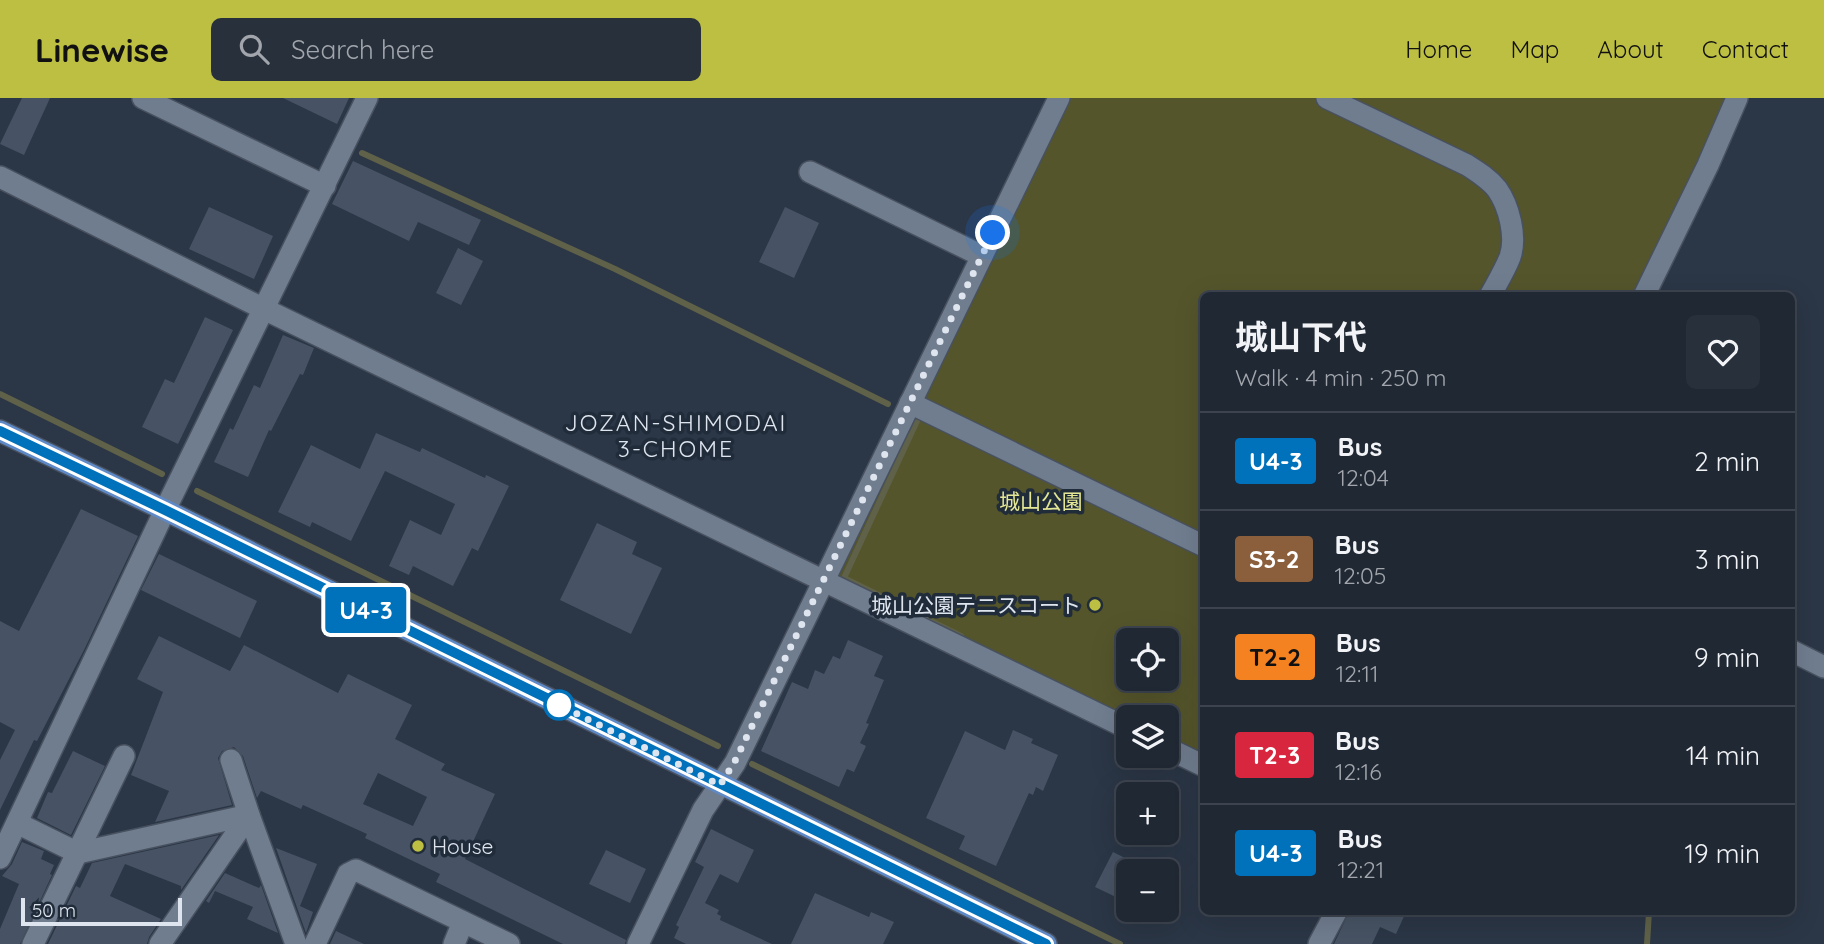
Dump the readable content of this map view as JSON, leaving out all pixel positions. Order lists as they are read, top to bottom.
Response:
{
  "districts": ["JOZAN-SHIMODAI 3-CHOME"],
  "parks": ["城山公園"],
  "places": ["城山公園テニスコート", "House"],
  "lines": ["bus line U4-3"],
  "scale_bar": "50 m",
  "page": {
    "header": "Linewise",
    "search": "Search here",
    "nav": [
      "Home",
      "Map",
      "About",
      "Contact"
    ],
    "on_map": "U4-3",
    "heading": ["城山下代", "Walk · 4 min · 250 m"],
    "list": [
      {
        "mark": "U4-3",
        "name": "Bus",
        "note": "12:04",
        "value": "2 min"
      },
      {
        "mark": "S3-2",
        "name": "Bus",
        "note": "12:05",
        "value": "3 min"
      },
      {
        "mark": "T2-2",
        "name": "Bus",
        "note": "12:11",
        "value": "9 min"
      },
      {
        "mark": "T2-3",
        "name": "Bus",
        "note": "12:16",
        "value": "14 min"
      },
      {
        "mark": "U4-3",
        "name": "Bus",
        "note": "12:21",
        "value": "19 min"
      }
    ],
    "map_buttons": ["+", "−"],
    "scale": "50 m"
  }
}
